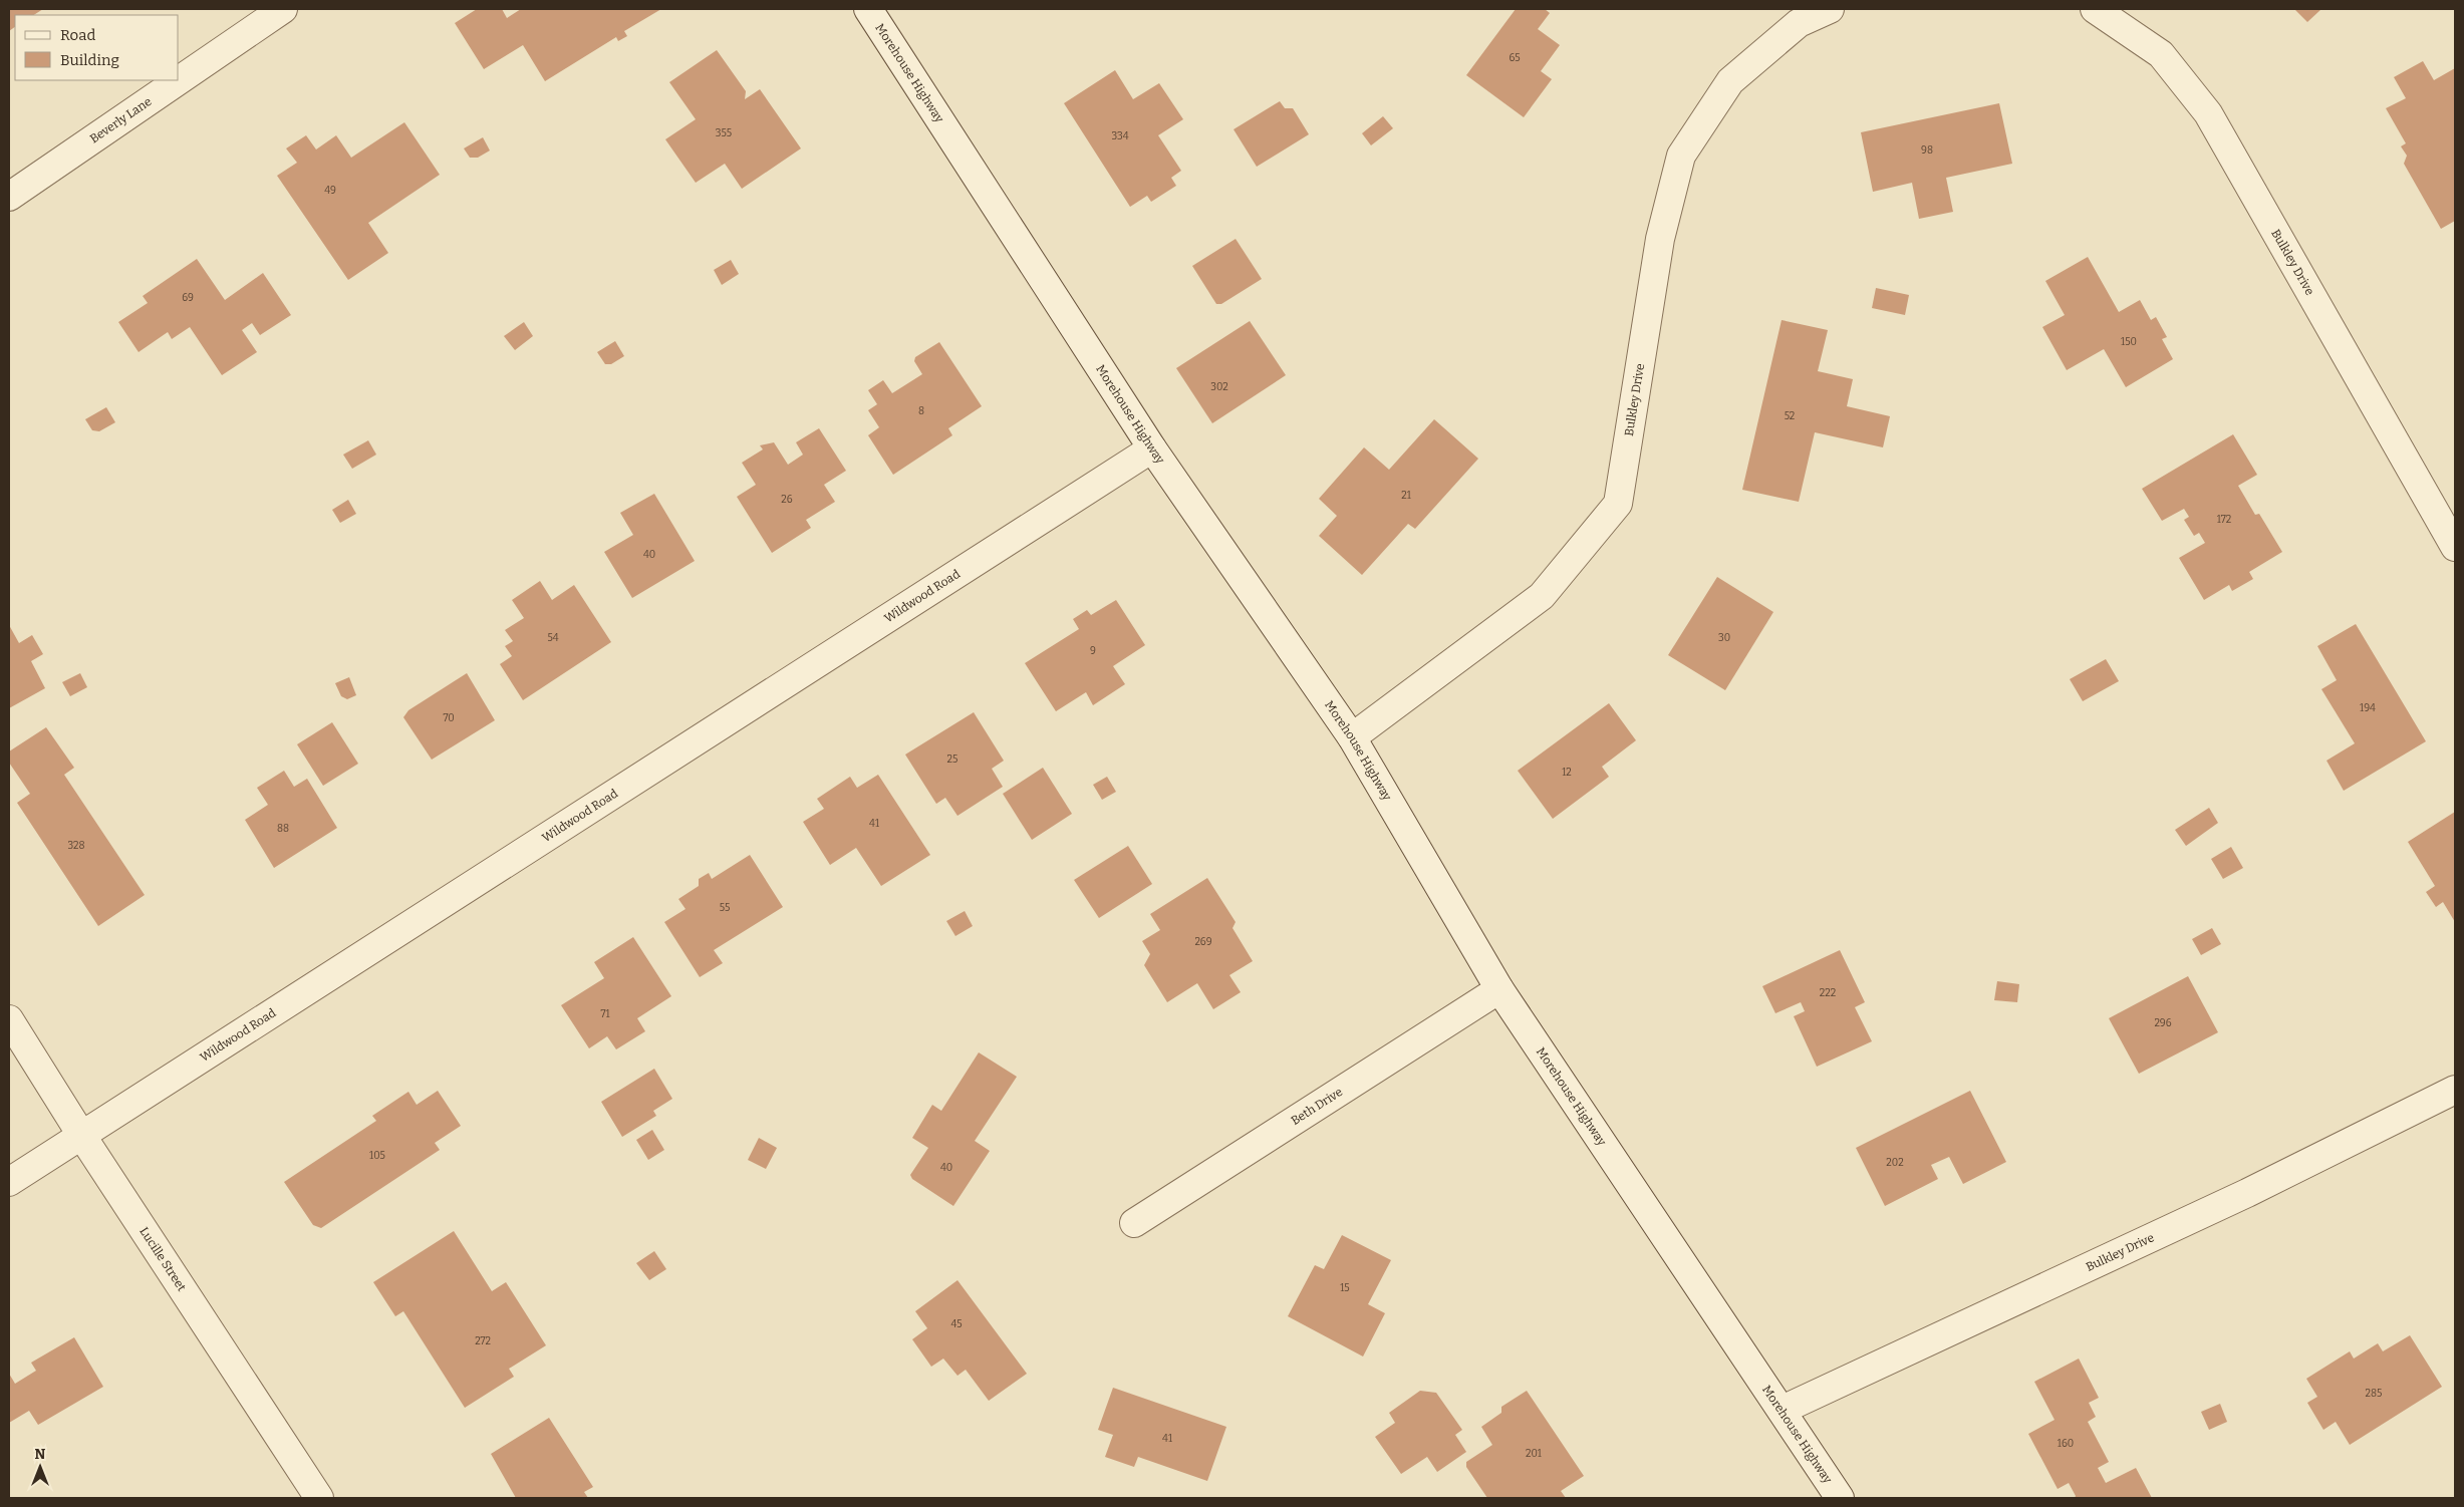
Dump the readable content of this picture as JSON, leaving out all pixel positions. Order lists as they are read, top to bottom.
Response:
{
  "streets": {
    "street": [
      "Morehouse Highway",
      "Beverly Lane",
      "Bulkley Drive",
      "Wildwood Road",
      "Beth Drive",
      "Lucille Street"
    ]
  },
  "crossings": [
    ["Morehouse Highway", "Bulkley Drive"],
    ["Morehouse Highway", "Wildwood Road"],
    ["Morehouse Highway", "Beth Drive"],
    ["Wildwood Road", "Lucille Street"]
  ],
  "house_numbers": [
    "65",
    "355",
    "334",
    "98",
    "49",
    "69",
    "150",
    "302",
    "8",
    "52",
    "21",
    "26",
    "172",
    "40",
    "54",
    "30",
    "9",
    "194",
    "70",
    "25",
    "12",
    "41",
    "88",
    "328",
    "55",
    "269",
    "222",
    "71",
    "296",
    "105",
    "202",
    "40",
    "15",
    "45",
    "272",
    "285",
    "41",
    "160",
    "201"
  ],
  "legend": ["Road", "Building"],
  "north": "top"
}
